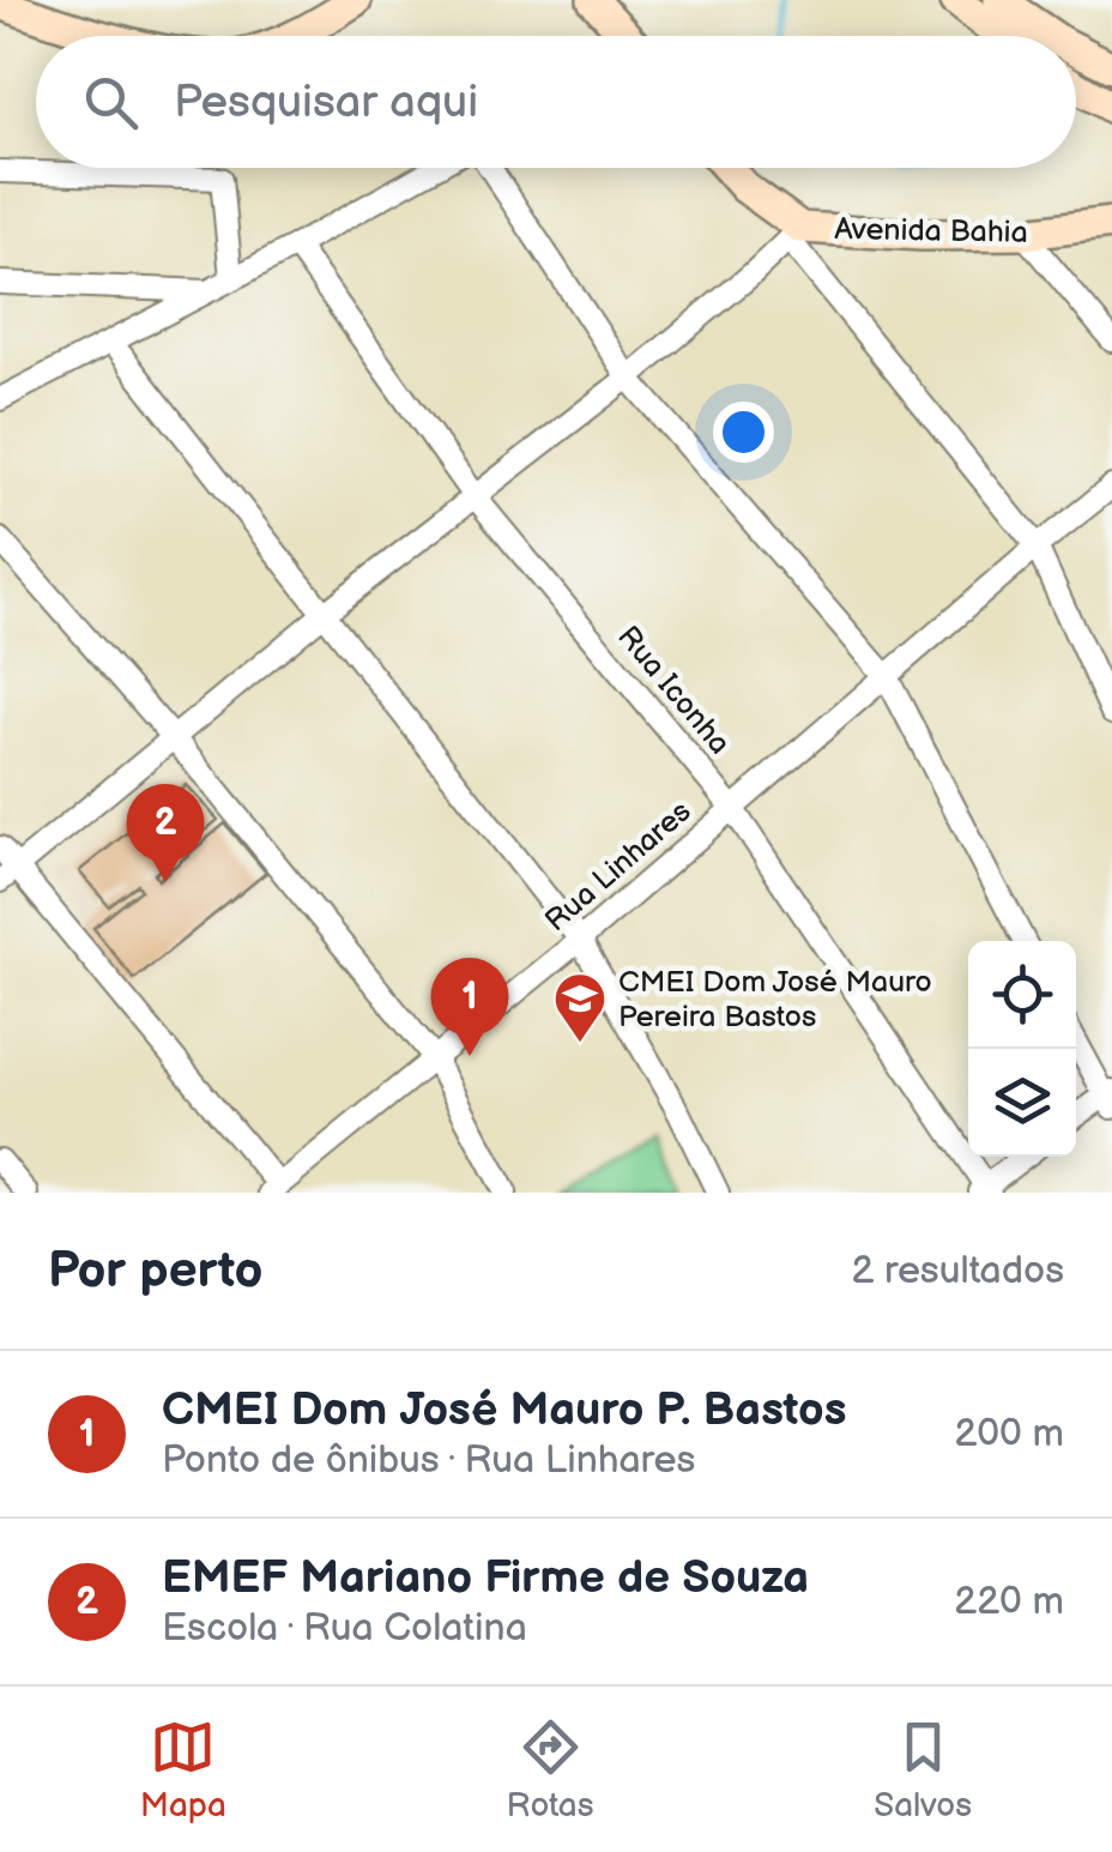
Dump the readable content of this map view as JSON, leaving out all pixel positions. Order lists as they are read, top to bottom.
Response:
{
  "streets": {
    "street": ["Avenida Bahia", "Rua Iconha", "Rua Linhares"]
  },
  "crossings": [
    ["Rua Iconha", "Rua Linhares"]
  ],
  "places": {
    "school or university": ["CMEI Dom José Mauro Pereira Bastos"]
  },
  "page": {
    "search": "Pesquisar aqui",
    "pins": ["2", "1"],
    "heading": ["Por perto", "2 resultados"],
    "list": [
      {
        "mark": "1",
        "name": "CMEI Dom José Mauro P. Bastos",
        "note": "Ponto de ônibus · Rua Linhares",
        "value": "200 m"
      },
      {
        "mark": "2",
        "name": "EMEF Mariano Firme de Souza",
        "note": "Escola · Rua Colatina",
        "value": "220 m"
      }
    ],
    "nav": ["Mapa", "Rotas", "Salvos"]
  }
}
